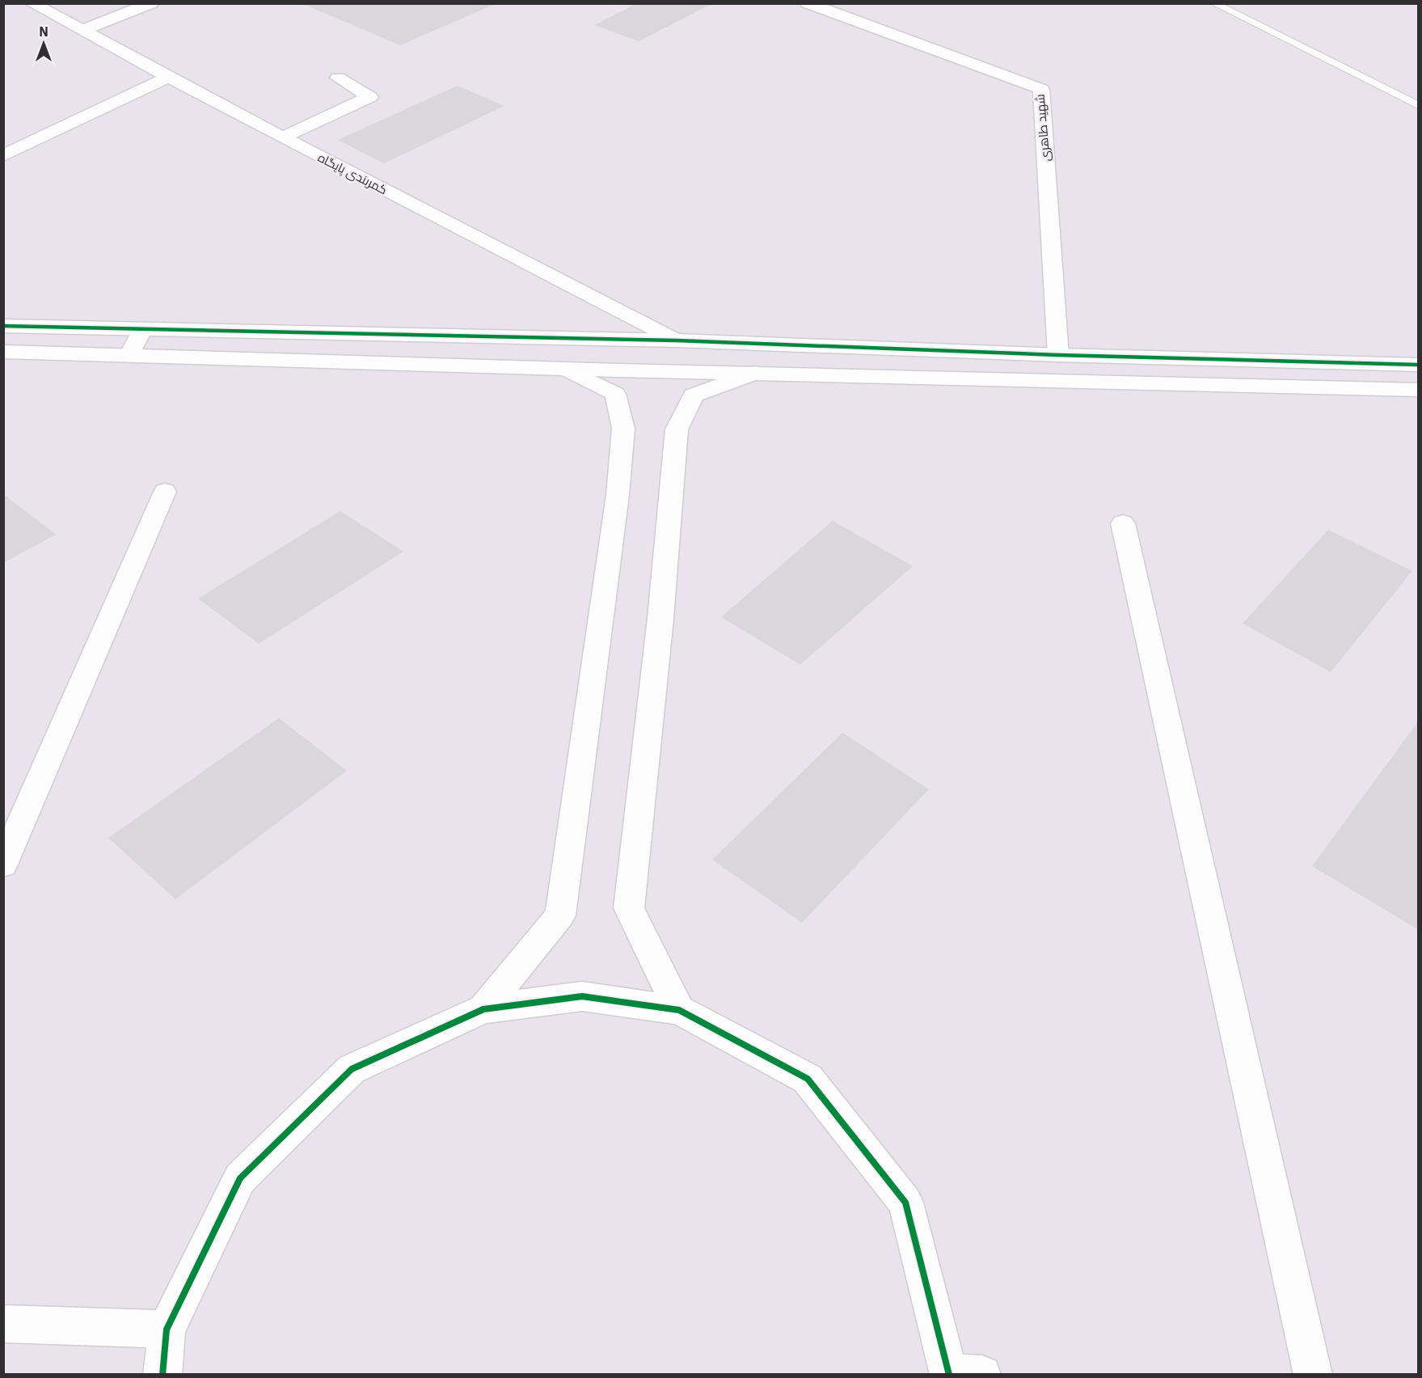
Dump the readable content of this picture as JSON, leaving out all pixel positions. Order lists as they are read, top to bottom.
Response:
{
  "streets": {
    "street": ["شهید طاهری", "کمربندی پایگاه"]
  },
  "north": "top"
}
